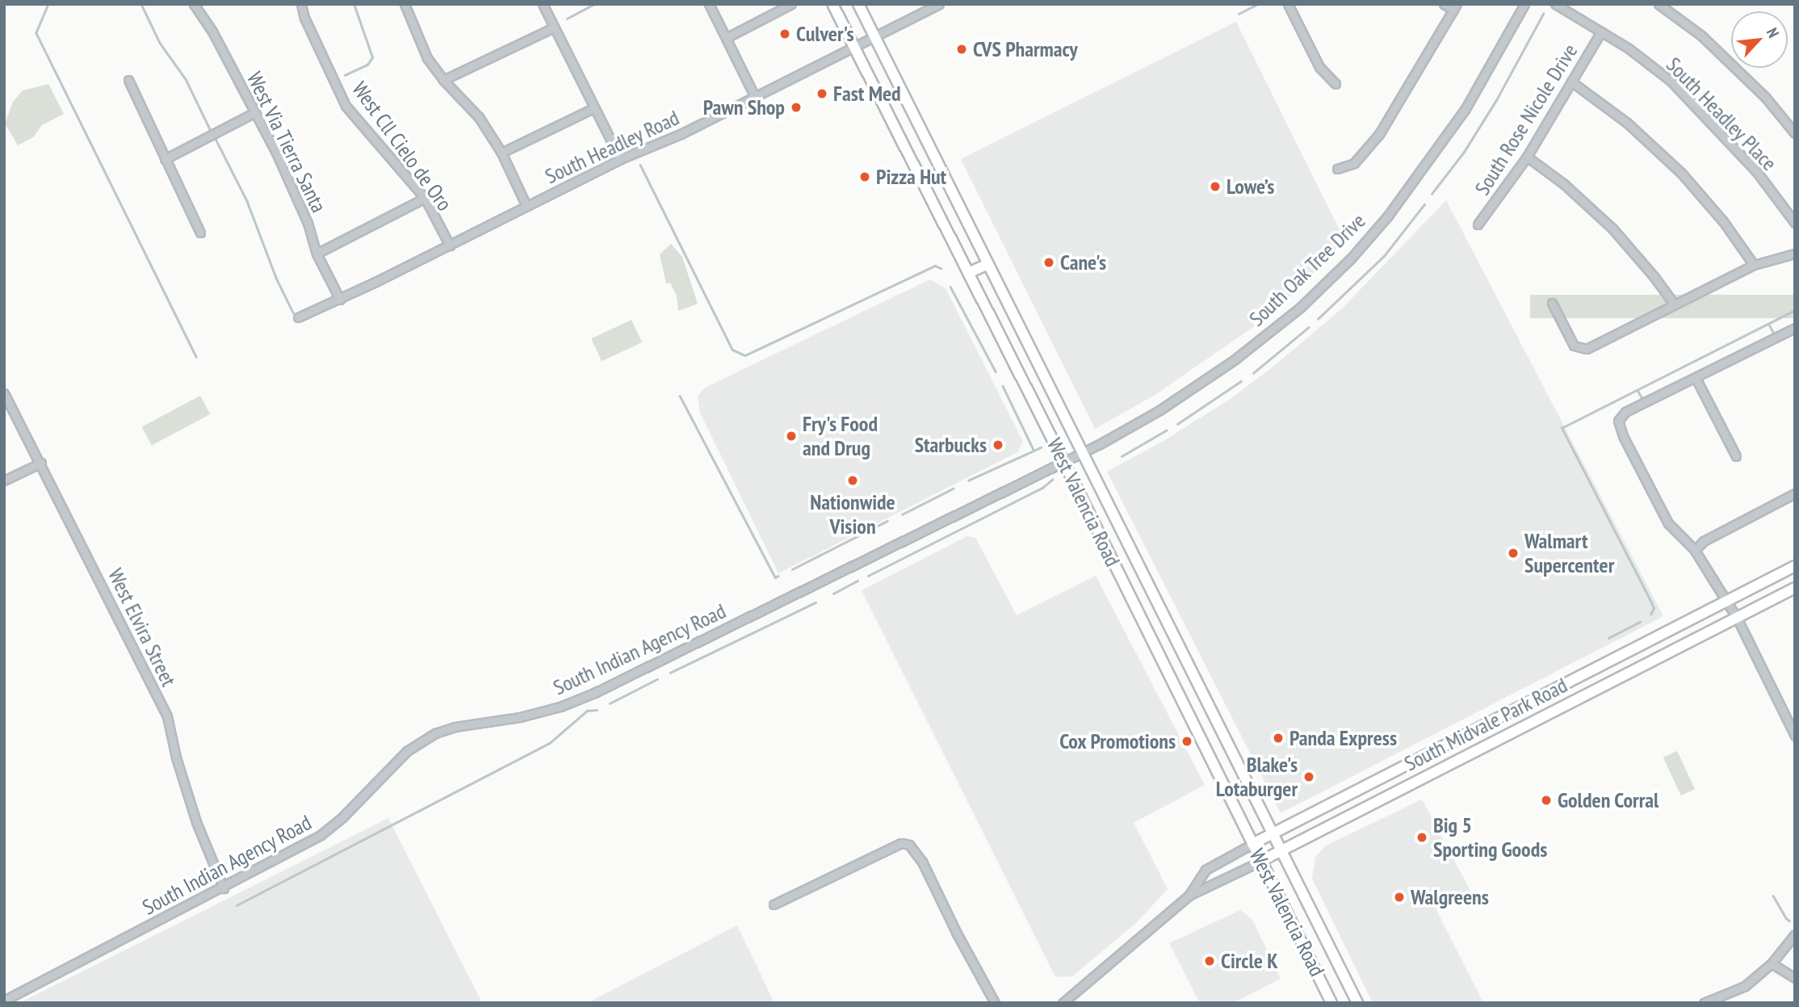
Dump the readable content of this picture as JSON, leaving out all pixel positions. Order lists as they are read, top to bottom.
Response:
{
  "streets": {
    "main road": ["West Valencia Road", "South Midvale Park Road"],
    "street": [
      "South Headley Place",
      "South Rose Nicole Drive",
      "West Via Tierra Santa",
      "West Cll Cielo de Oro",
      "South Headley Road",
      "South Oak Tree Drive",
      "West Elvira Street",
      "South Indian Agency Road"
    ]
  },
  "crossings": [
    ["South Headley Place", "South Rose Nicole Drive"],
    ["West Via Tierra Santa", "South Headley Road"],
    ["West Cll Cielo de Oro", "South Headley Road"],
    ["South Headley Road", "West Valencia Road"],
    ["South Oak Tree Drive", "West Valencia Road"],
    ["South Oak Tree Drive", "South Indian Agency Road"],
    ["West Valencia Road", "South Indian Agency Road"],
    ["West Valencia Road", "South Midvale Park Road"],
    ["West Elvira Street", "South Indian Agency Road"]
  ],
  "places": [
    "Culver's",
    "CVS Pharmacy",
    "Fast Med",
    "Pawn Shop",
    "Pizza Hut",
    "Lowe’s",
    "Cane's",
    "Fry's Food and Drug",
    "Starbucks",
    "Nationwide Vision",
    "Walmart Supercenter",
    "Panda Express",
    "Cox Promotions",
    "Blake's Lotaburger",
    "Golden Corral",
    "Big 5 Sporting Goods",
    "Walgreens",
    "Circle K"
  ],
  "north": "top right"
}
